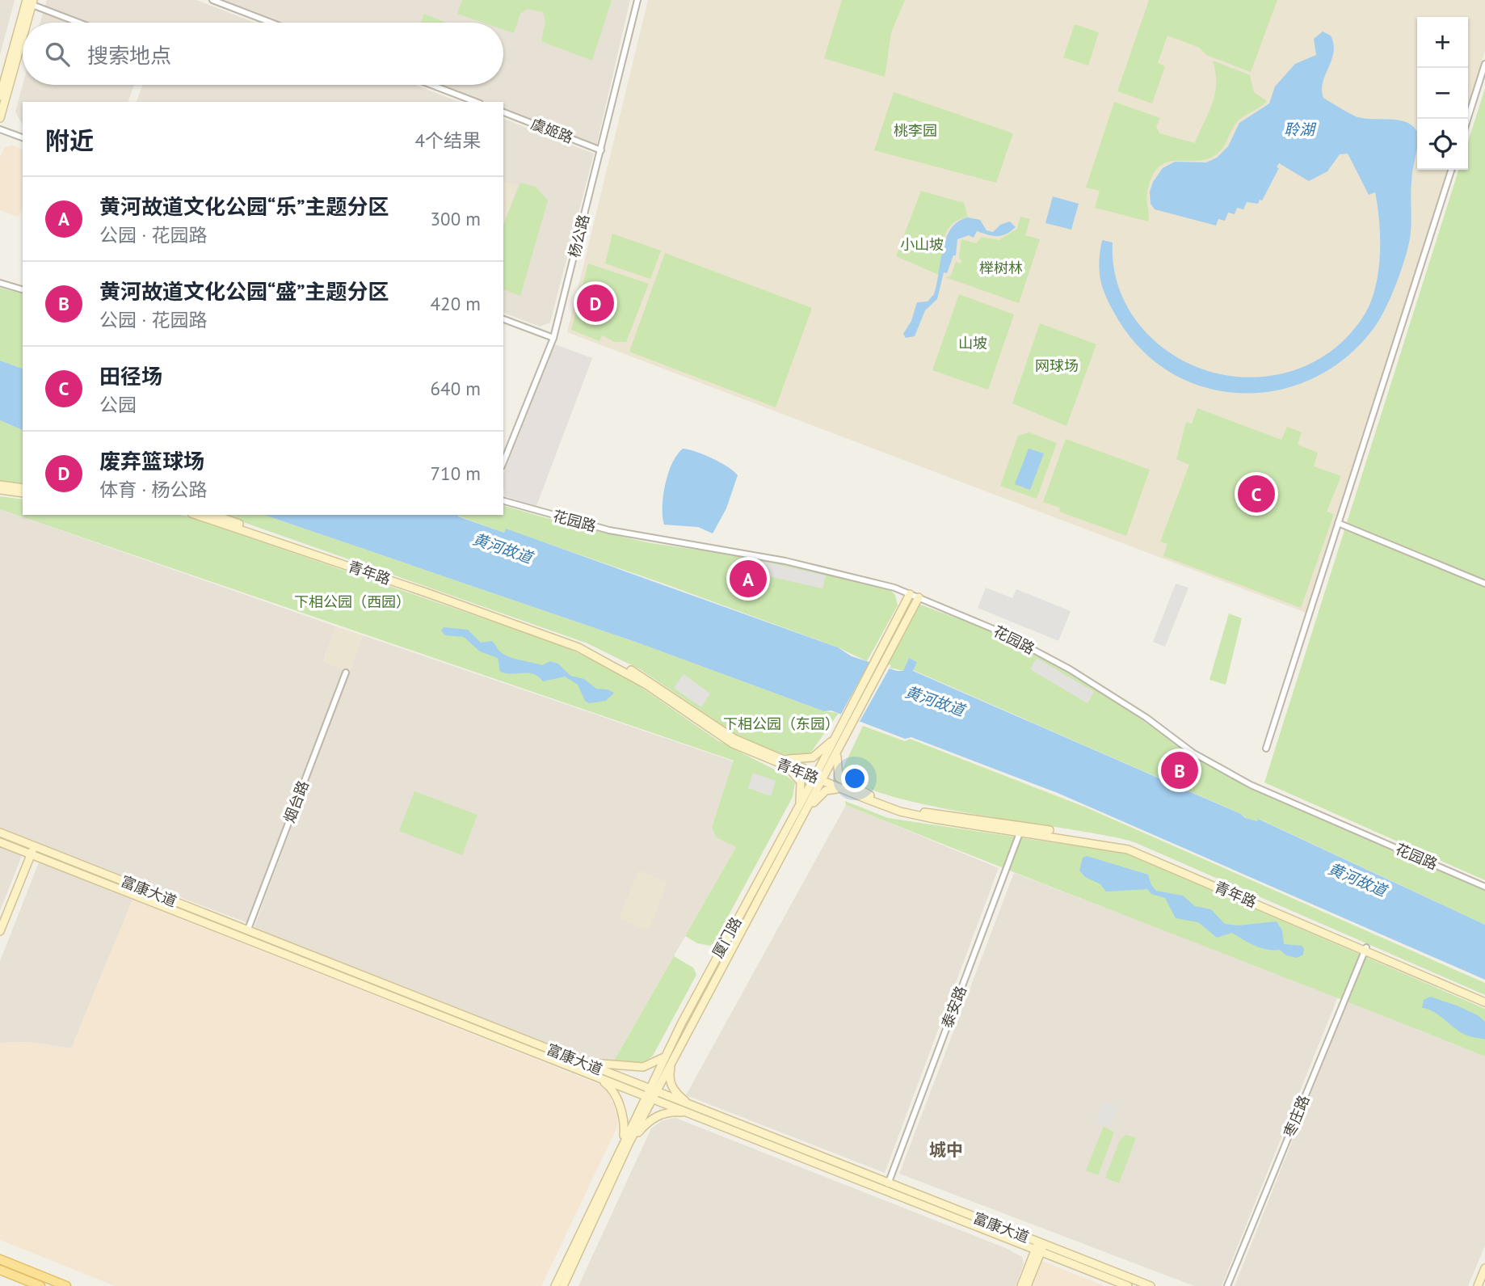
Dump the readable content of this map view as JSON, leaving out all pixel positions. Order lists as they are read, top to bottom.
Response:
{
  "streets": {
    "street": [
      "虞姬路",
      "杨公路",
      "花园路",
      "青年路",
      "烟台路",
      "富康大道",
      "厦门路",
      "泰安路",
      "枣庄路"
    ]
  },
  "crossings": [
    ["虞姬路", "杨公路"],
    ["花园路", "厦门路"],
    ["青年路", "厦门路"],
    ["青年路", "泰安路"],
    ["青年路", "枣庄路"],
    ["烟台路", "富康大道"],
    ["富康大道", "厦门路"],
    ["富康大道", "泰安路"]
  ],
  "districts": ["城中"],
  "water": ["聆湖", "黄河故道"],
  "parks": [
    "桃李园",
    "小山坡",
    "榉树林",
    "山坡",
    "网球场",
    "下相公园（西园）",
    "下相公园（东园）"
  ],
  "page": {
    "map_buttons": ["+", "−"],
    "search": "搜索地点",
    "heading": ["附近", "4个结果"],
    "list": [
      {
        "mark": "A",
        "name": "黄河故道文化公园“乐”主题分区",
        "note": "公园 · 花园路",
        "value": "300 m"
      },
      {
        "mark": "B",
        "name": "黄河故道文化公园“盛”主题分区",
        "note": "公园 · 花园路",
        "value": "420 m"
      },
      {
        "mark": "C",
        "name": "田径场",
        "note": "公园",
        "value": "640 m"
      },
      {
        "mark": "D",
        "name": "废弃篮球场",
        "note": "体育 · 杨公路",
        "value": "710 m"
      }
    ],
    "pins": [
      "D",
      "C",
      "A",
      "B"
    ]
  }
}
